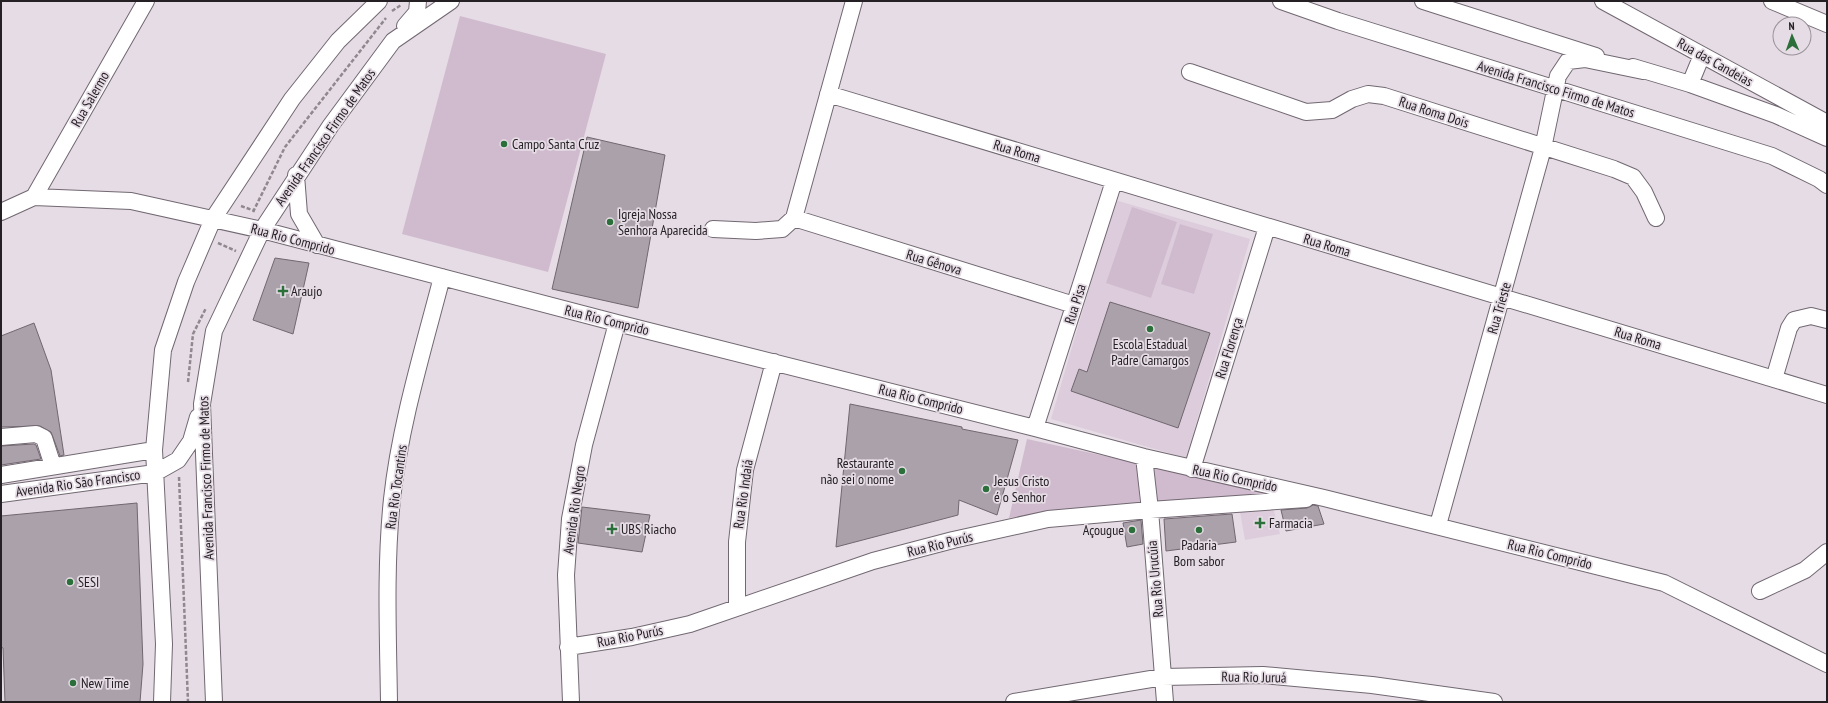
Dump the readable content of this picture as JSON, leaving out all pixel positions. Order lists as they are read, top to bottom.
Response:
{
  "streets": {
    "street": [
      "Rua das Candeias",
      "Avenida Francisco Firmo de Matos",
      "Rua Salermo",
      "Rua Roma Dois",
      "Rua Roma",
      "Rua Rio Comprido",
      "Rua Gênova",
      "Rua Pisa",
      "Rua Trieste",
      "Rua Florença",
      "Avenida Rio São Francisco",
      "Rua Rio Tocantins",
      "Rua Rio Indaiá",
      "Avenida Rio Negro",
      "Rua Rio Purús",
      "Rua Rio Urucúia",
      "Rua Rio Juruá"
    ]
  },
  "crossings": [
    ["Avenida Francisco Firmo de Matos", "Rua Rio Comprido"],
    ["Avenida Francisco Firmo de Matos", "Rua Trieste"],
    ["Rua Salermo", "Rua Rio Comprido"],
    ["Rua Roma Dois", "Rua Trieste"],
    ["Rua Roma", "Rua Pisa"],
    ["Rua Roma", "Rua Trieste"],
    ["Rua Roma", "Rua Florença"],
    ["Rua Rio Comprido", "Rua Pisa"],
    ["Rua Rio Comprido", "Rua Trieste"],
    ["Rua Rio Comprido", "Rua Florença"],
    ["Rua Rio Comprido", "Rua Rio Tocantins"],
    ["Rua Rio Comprido", "Rua Rio Indaiá"],
    ["Rua Rio Comprido", "Avenida Rio Negro"],
    ["Rua Rio Comprido", "Rua Rio Purús"],
    ["Rua Rio Comprido", "Rua Rio Urucúia"],
    ["Rua Gênova", "Rua Pisa"],
    ["Rua Rio Indaiá", "Rua Rio Purús"],
    ["Avenida Rio Negro", "Rua Rio Purús"],
    ["Rua Rio Purús", "Rua Rio Urucúia"],
    ["Rua Rio Urucúia", "Rua Rio Juruá"]
  ],
  "places": {
    "other": [
      "Campo Santa Cruz",
      "Igreja Nossa Senhora Aparecida",
      "Escola Estadual Padre Camargos",
      "Restaurante não sei o nome",
      "Jesus Cristo é o Senhor",
      "Açougue",
      "Padaria Bom sabor",
      "SESI",
      "New Time"
    ],
    "health": ["Araujo", "Farmacia", "UBS Riacho"]
  },
  "north": "top"
}
